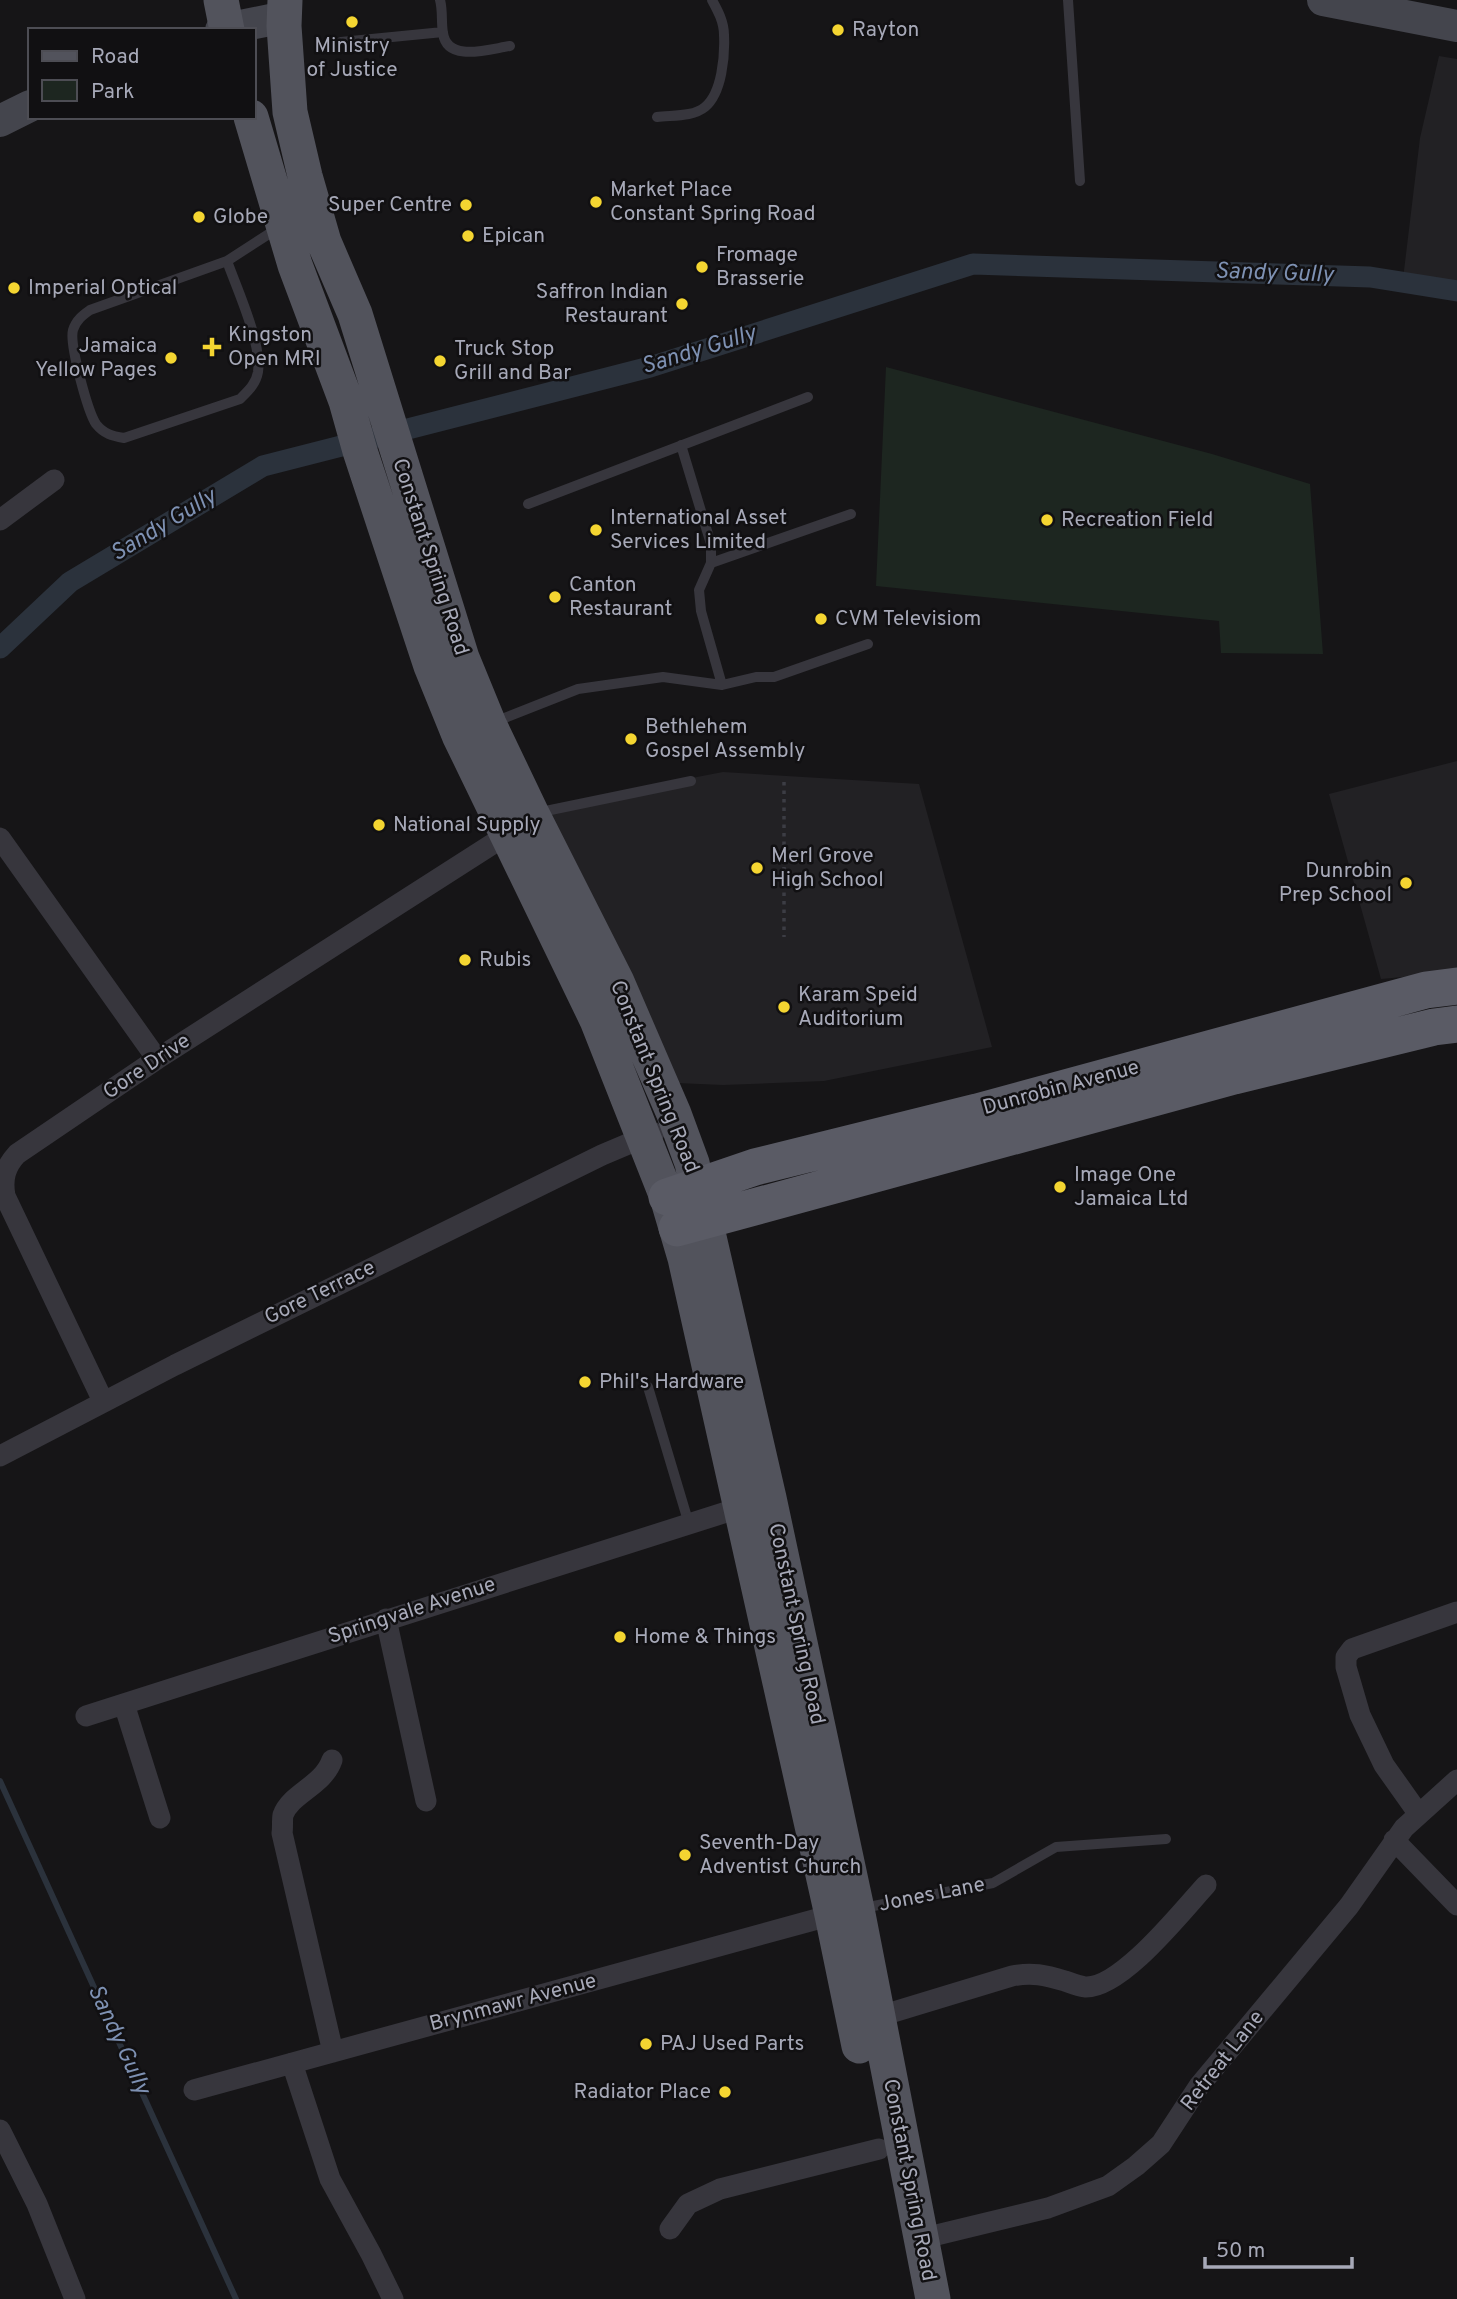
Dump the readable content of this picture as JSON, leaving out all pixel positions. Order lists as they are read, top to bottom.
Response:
{
  "streets": {
    "highway": ["Dunrobin Avenue"],
    "main road": ["Constant Spring Road"],
    "street": [
      "Gore Drive",
      "Gore Terrace",
      "Springvale Avenue",
      "Brynmawr Avenue",
      "Retreat Lane"
    ],
    "lane": ["Jones Lane"]
  },
  "crossings": [
    ["Constant Spring Road", "Gore Drive"],
    ["Constant Spring Road", "Dunrobin Avenue"],
    ["Constant Spring Road", "Gore Terrace"],
    ["Constant Spring Road", "Springvale Avenue"],
    ["Constant Spring Road", "Jones Lane"],
    ["Constant Spring Road", "Brynmawr Avenue"],
    ["Constant Spring Road", "Retreat Lane"],
    ["Gore Drive", "Gore Terrace"],
    ["Jones Lane", "Brynmawr Avenue"]
  ],
  "water": ["Sandy Gully"],
  "places": {
    "other": [
      "Ministry of Justice",
      "Rayton",
      "Market Place Constant Spring Road",
      "Super Centre",
      "Globe",
      "Epican",
      "Fromage Brasserie",
      "Imperial Optical",
      "Saffron Indian Restaurant",
      "Jamaica Yellow Pages",
      "Truck Stop Grill and Bar",
      "Recreation Field",
      "International Asset Services Limited",
      "Canton Restaurant",
      "CVM Televisiom",
      "Bethlehem Gospel Assembly",
      "National Supply",
      "Merl Grove High School",
      "Dunrobin Prep School",
      "Rubis",
      "Karam Speid Auditorium",
      "Image One Jamaica Ltd",
      "Phil's Hardware",
      "Home & Things",
      "Seventh-Day Adventist Church",
      "PAJ Used Parts",
      "Radiator Place"
    ],
    "health": ["Kingston Open MRI"]
  },
  "legend": ["Road", "Park"],
  "scale_bar": "50 m"
}
